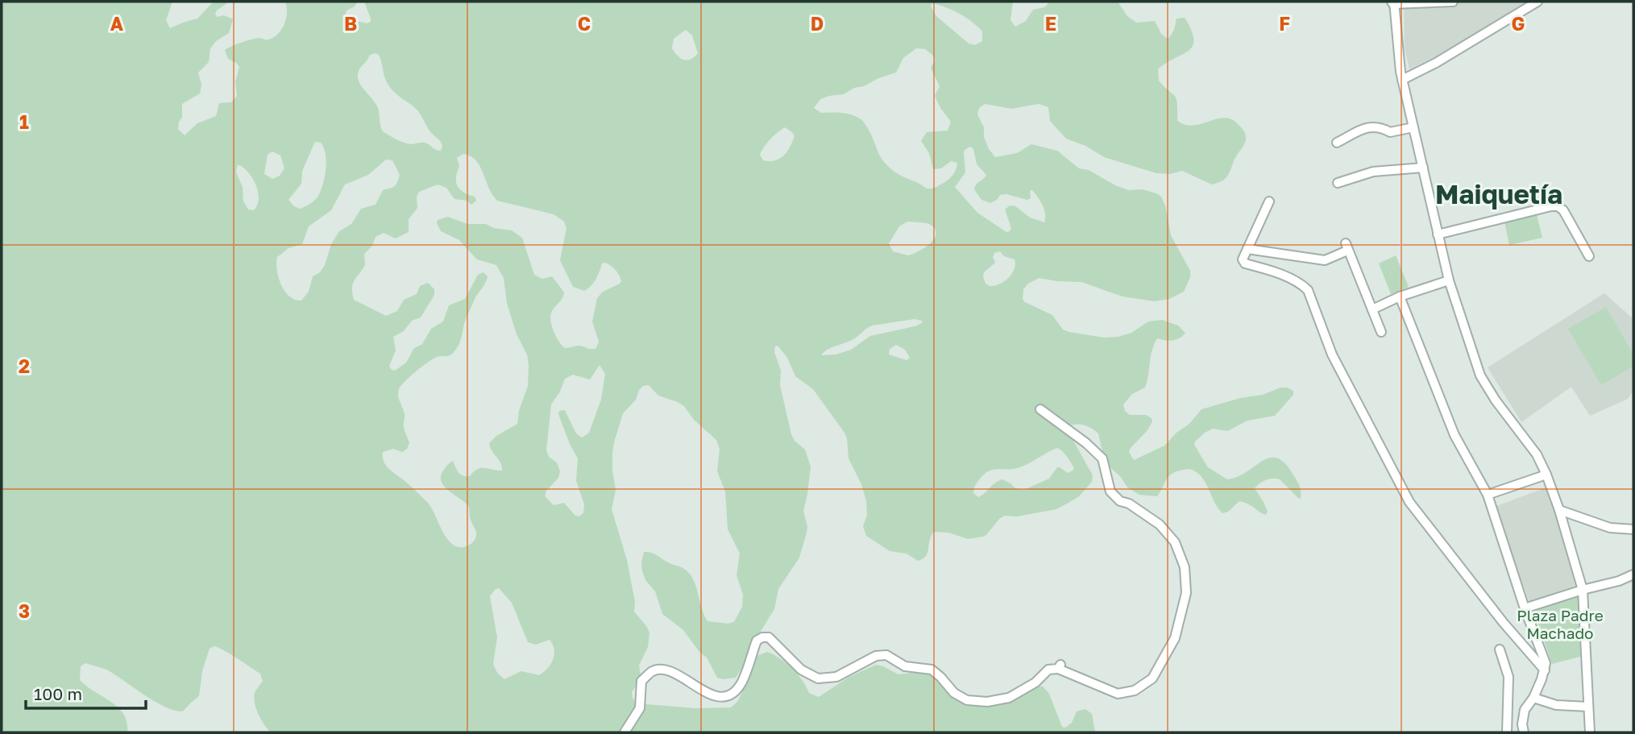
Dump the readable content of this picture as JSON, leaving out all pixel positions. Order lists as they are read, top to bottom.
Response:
{
  "districts": ["Maiquetía"],
  "parks": ["Plaza Padre Machado"],
  "scale_bar": "100 m",
  "grid": {
    "columns": [
      "A",
      "B",
      "C",
      "D",
      "E",
      "F",
      "G"
    ],
    "rows": ["1", "2", "3"]
  }
}
